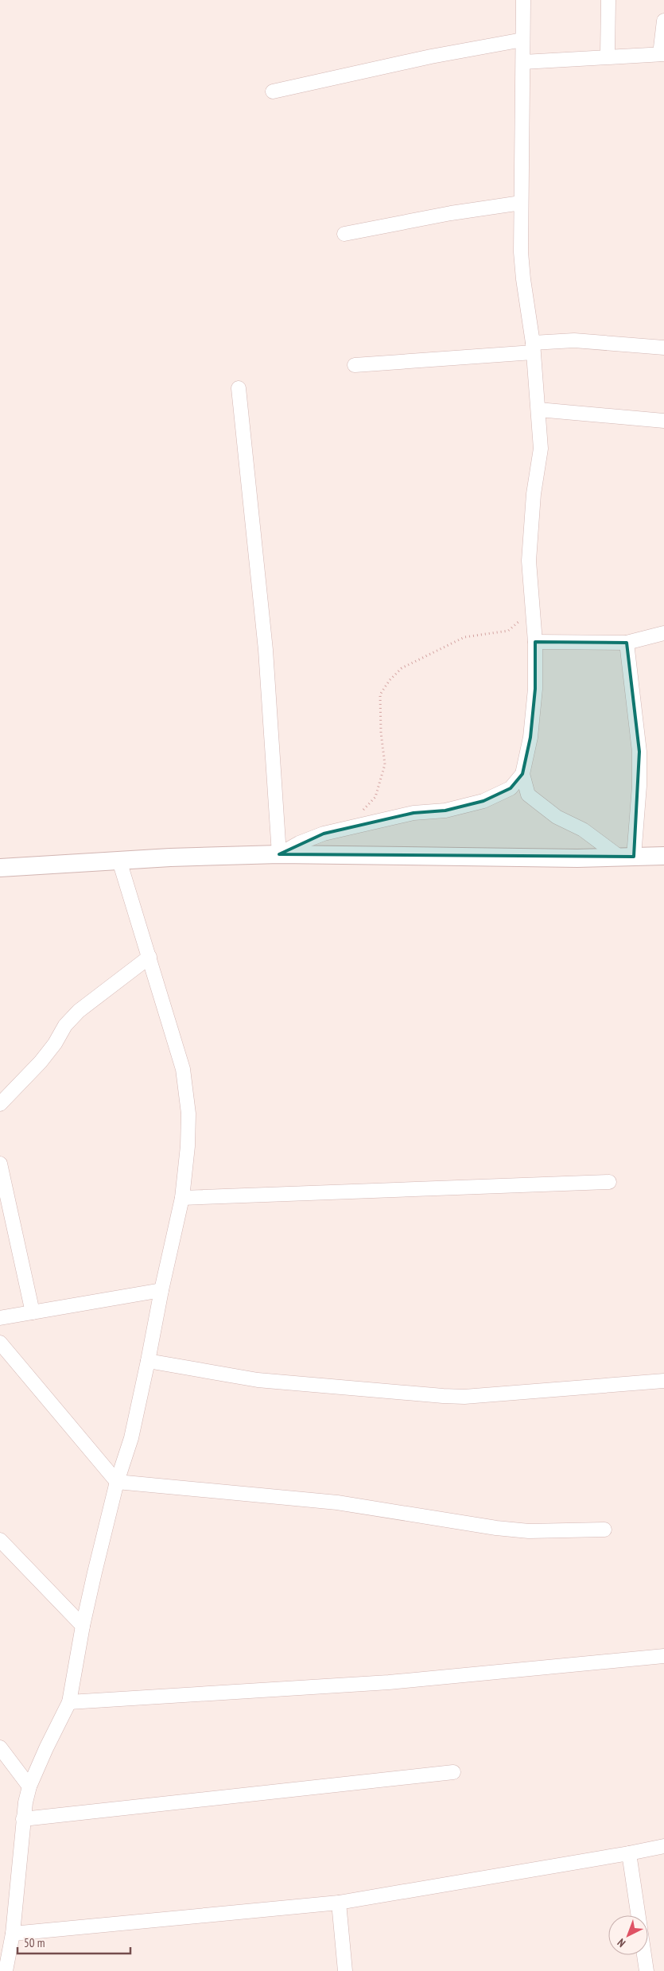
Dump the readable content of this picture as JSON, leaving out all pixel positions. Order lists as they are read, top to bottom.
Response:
{
  "scale_bar": "50 m",
  "north": "bottom left"
}
